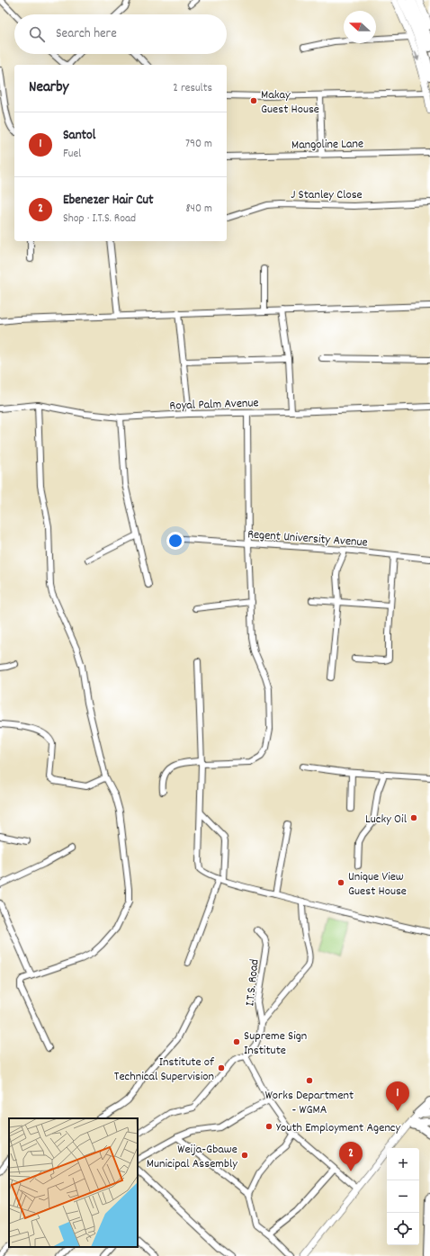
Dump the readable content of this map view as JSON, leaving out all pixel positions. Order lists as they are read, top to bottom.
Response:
{
  "streets": {
    "street": [
      "Mangoline Lane",
      "J Stanley Close",
      "Royal Palm Avenue",
      "Regent University Avenue",
      "I.T.S. Road"
    ]
  },
  "places": [
    "Makay Guest House",
    "Lucky Oil",
    "Unique View Guest House",
    "Supreme Sign Institute",
    "Institute of Technical Supervision",
    "Works Department - WGMA",
    "Youth Employment Agency",
    "Weija-Gbawe Municipal Assembly"
  ],
  "north": "left",
  "page": {
    "search": "Search here",
    "heading": ["Nearby", "2 results"],
    "list": [
      {
        "mark": "1",
        "name": "Santol",
        "note": "Fuel",
        "value": "790 m"
      },
      {
        "mark": "2",
        "name": "Ebenezer Hair Cut",
        "note": "Shop · I.T.S. Road",
        "value": "840 m"
      }
    ],
    "pins": ["1", "2"],
    "map_buttons": ["+", "−"]
  }
}
